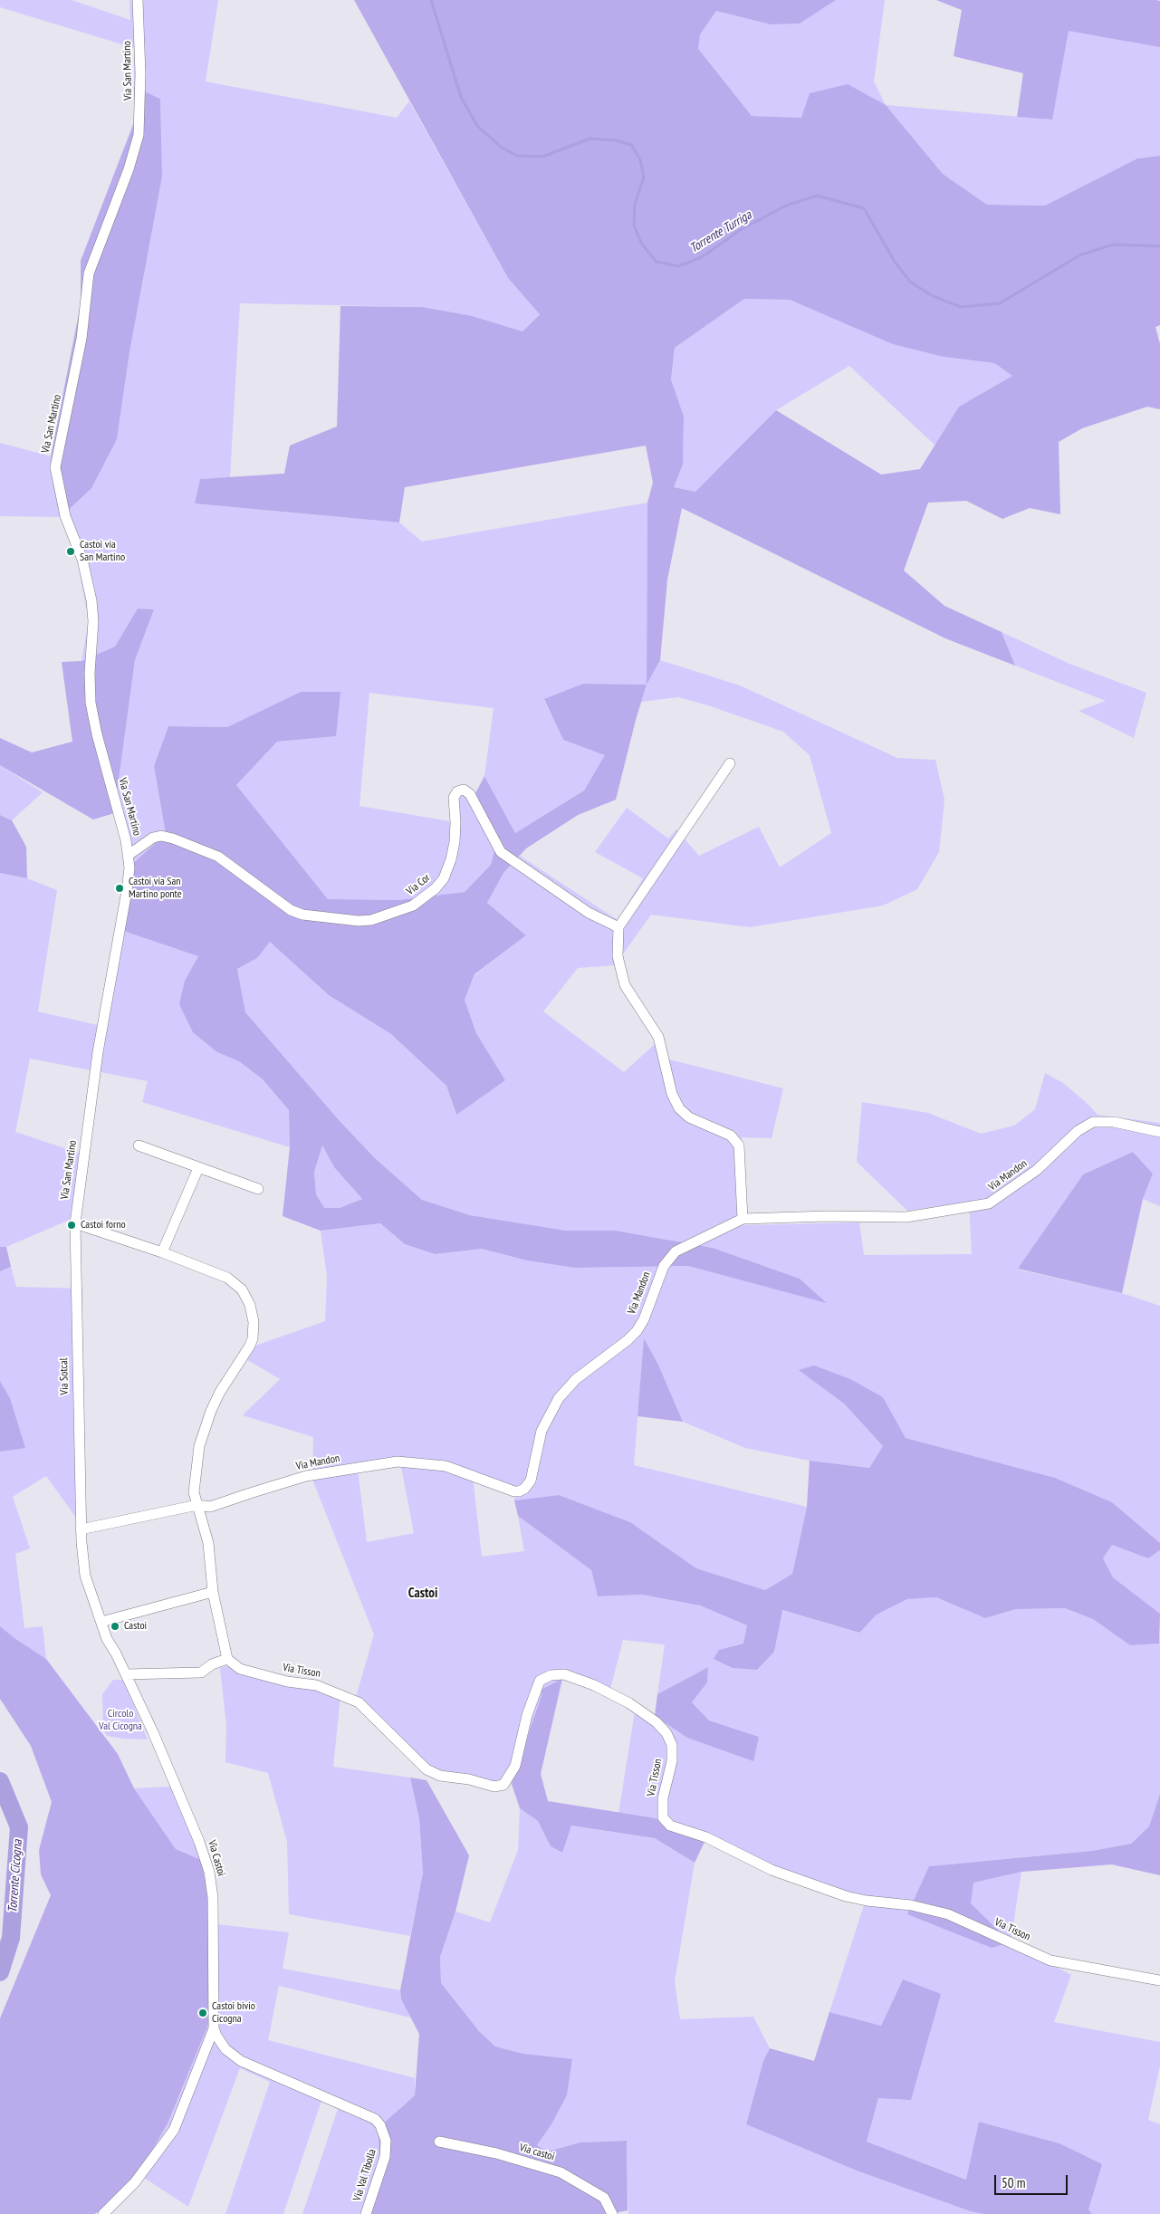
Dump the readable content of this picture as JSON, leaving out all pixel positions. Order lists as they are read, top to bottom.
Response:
{
  "streets": {
    "street": [
      "Via San Martino",
      "Via Cor",
      "Via Mandon",
      "Via Sotcal",
      "Via Tisson",
      "Via Castoi",
      "Via castoi",
      "Via Val Tibolla"
    ]
  },
  "crossings": [
    ["Via San Martino", "Via Cor"],
    ["Via San Martino", "Via Sotcal"],
    ["Via Mandon", "Via Sotcal"],
    ["Via Mandon", "Via Castoi"],
    ["Via Sotcal", "Via Castoi"],
    ["Via Castoi", "Via Val Tibolla"]
  ],
  "districts": ["Castoi"],
  "water": ["Torrente Turriga", "Torrente Cicogna"],
  "parks": ["Circolo Val Cicogna"],
  "places": [
    "Castoi via San Martino",
    "Castoi via San Martino ponte",
    "Castoi forno",
    "Castoi",
    "Castoi bivio Cicogna"
  ],
  "scale_bar": "50 m"
}
